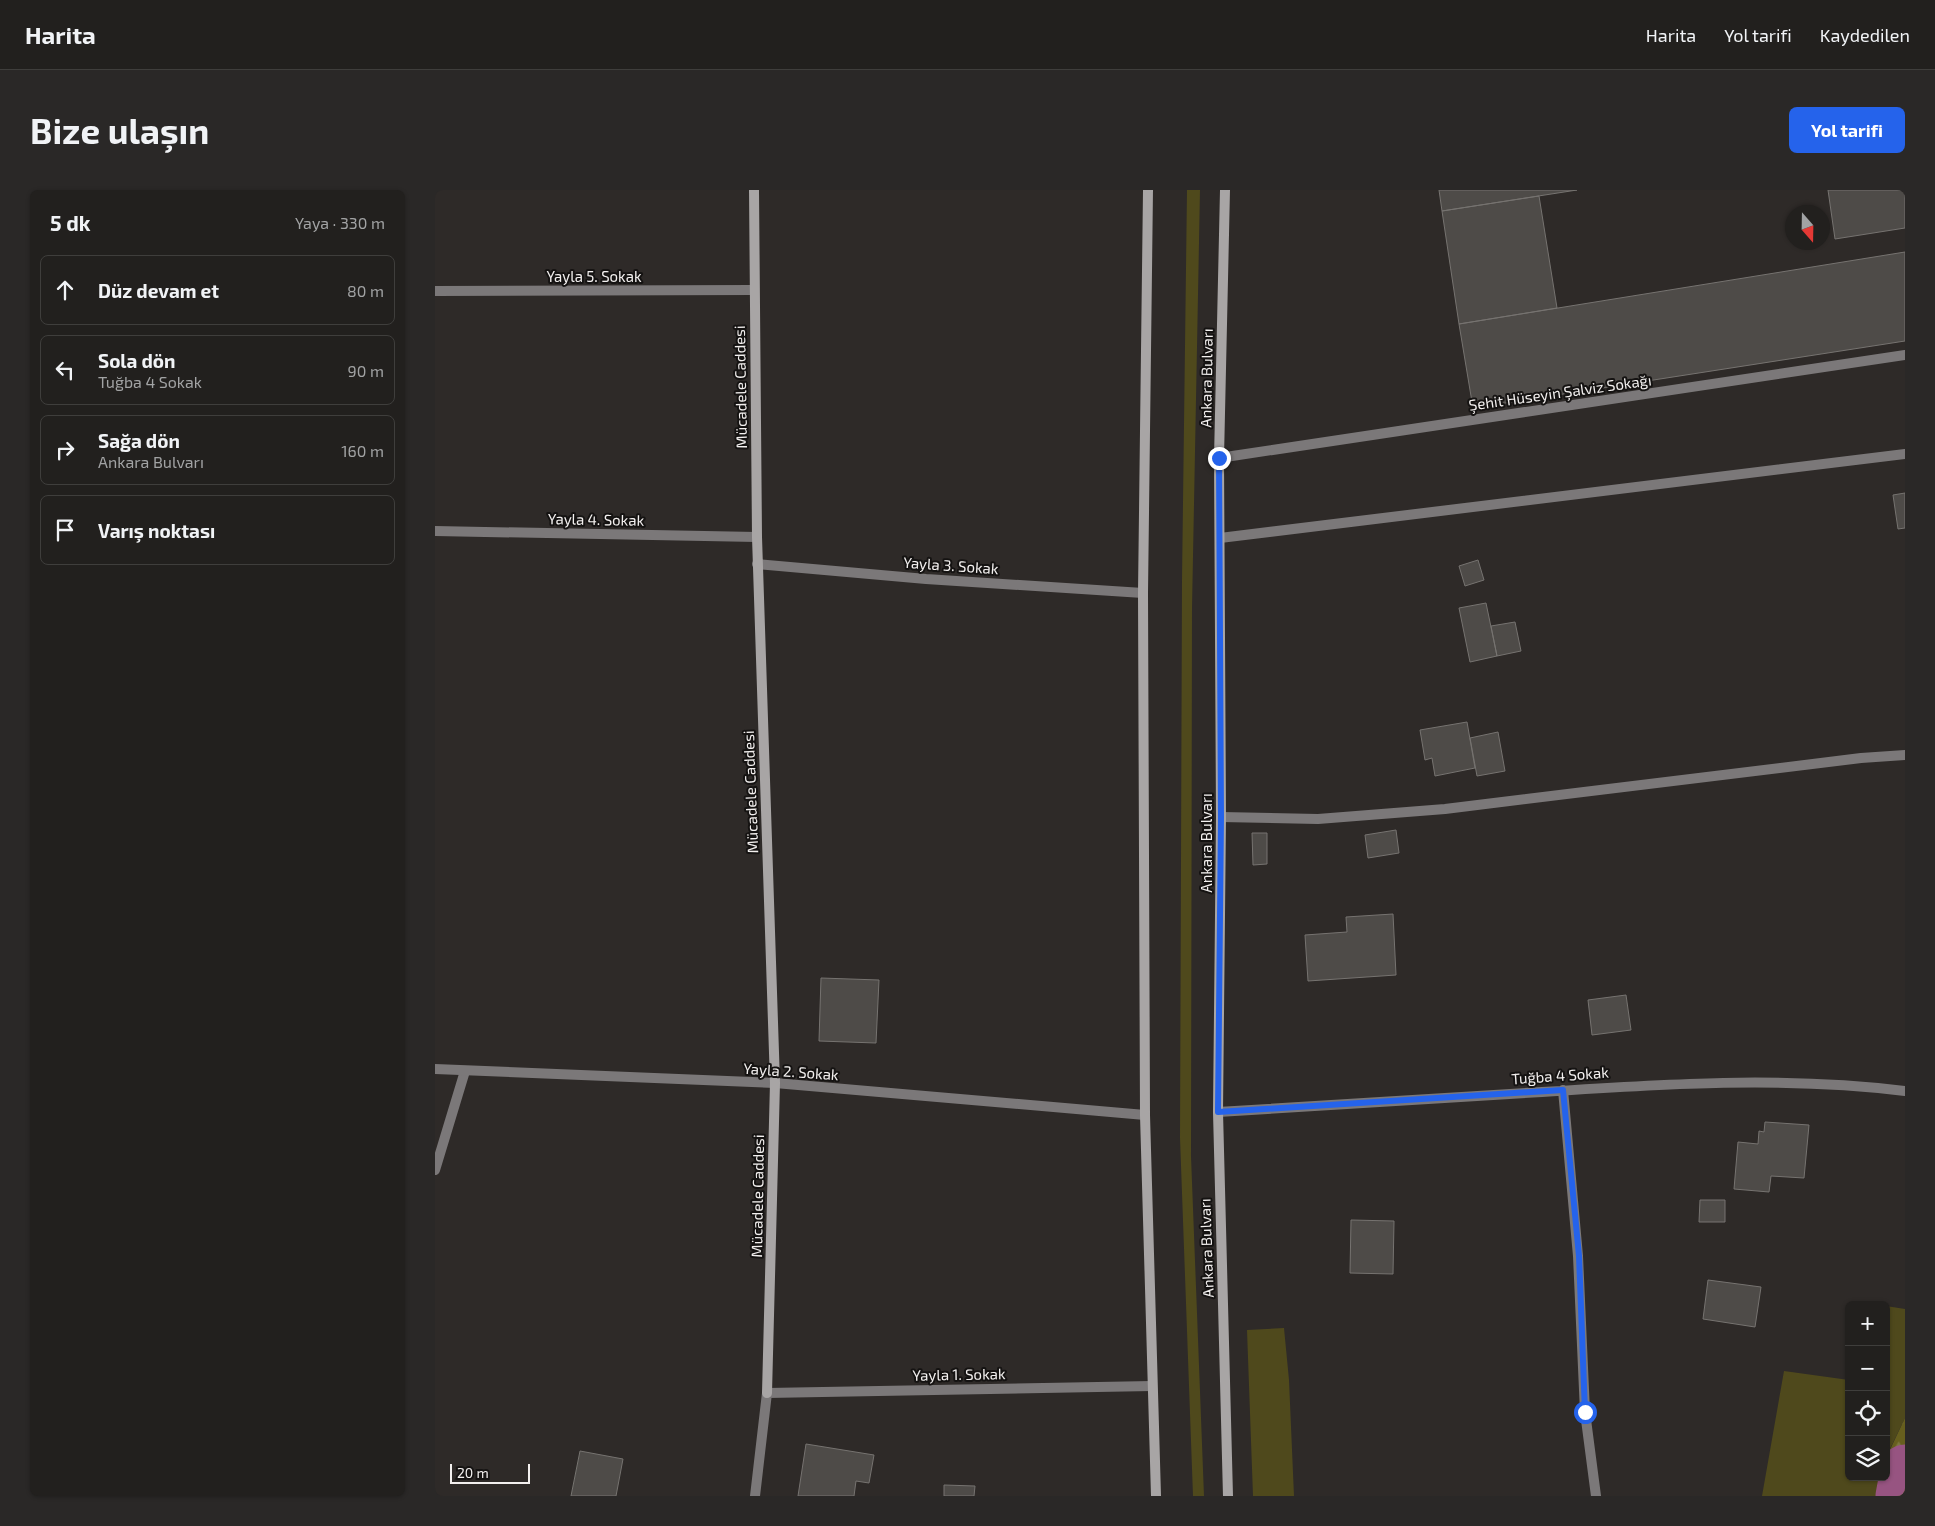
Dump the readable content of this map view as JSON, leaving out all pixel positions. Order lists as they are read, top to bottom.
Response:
{
  "streets": {
    "main road": ["Ankara Bulvarı", "Mücadele Caddesi"],
    "street": [
      "Yayla 5. Sokak",
      "Şehit Hüseyin Şalviz Sokağı",
      "Yayla 4. Sokak",
      "Yayla 3. Sokak",
      "Yayla 2. Sokak",
      "Tuğba 4 Sokak",
      "Yayla 1. Sokak"
    ]
  },
  "crossings": [
    ["Yayla 5. Sokak", "Mücadele Caddesi"],
    ["Ankara Bulvarı", "Şehit Hüseyin Şalviz Sokağı"],
    ["Ankara Bulvarı", "Tuğba 4 Sokak"],
    ["Mücadele Caddesi", "Yayla 4. Sokak"],
    ["Mücadele Caddesi", "Yayla 3. Sokak"],
    ["Mücadele Caddesi", "Yayla 2. Sokak"],
    ["Mücadele Caddesi", "Yayla 1. Sokak"]
  ],
  "scale_bar": "20 m",
  "north": "bottom",
  "page": {
    "header": "Harita",
    "nav": ["Harita", "Yol tarifi", "Kaydedilen"],
    "buttons": "Yol tarifi",
    "title": "Bize ulaşın",
    "heading": ["5 dk", "Yaya · 330 m"],
    "list": [
      ["Düz devam et", "80 m"],
      ["Sola dön", "Tuğba 4 Sokak", "90 m"],
      ["Sağa dön", "Ankara Bulvarı", "160 m"],
      "Varış noktası"
    ],
    "map_buttons": ["+", "−"],
    "scale": "20 m"
  }
}
